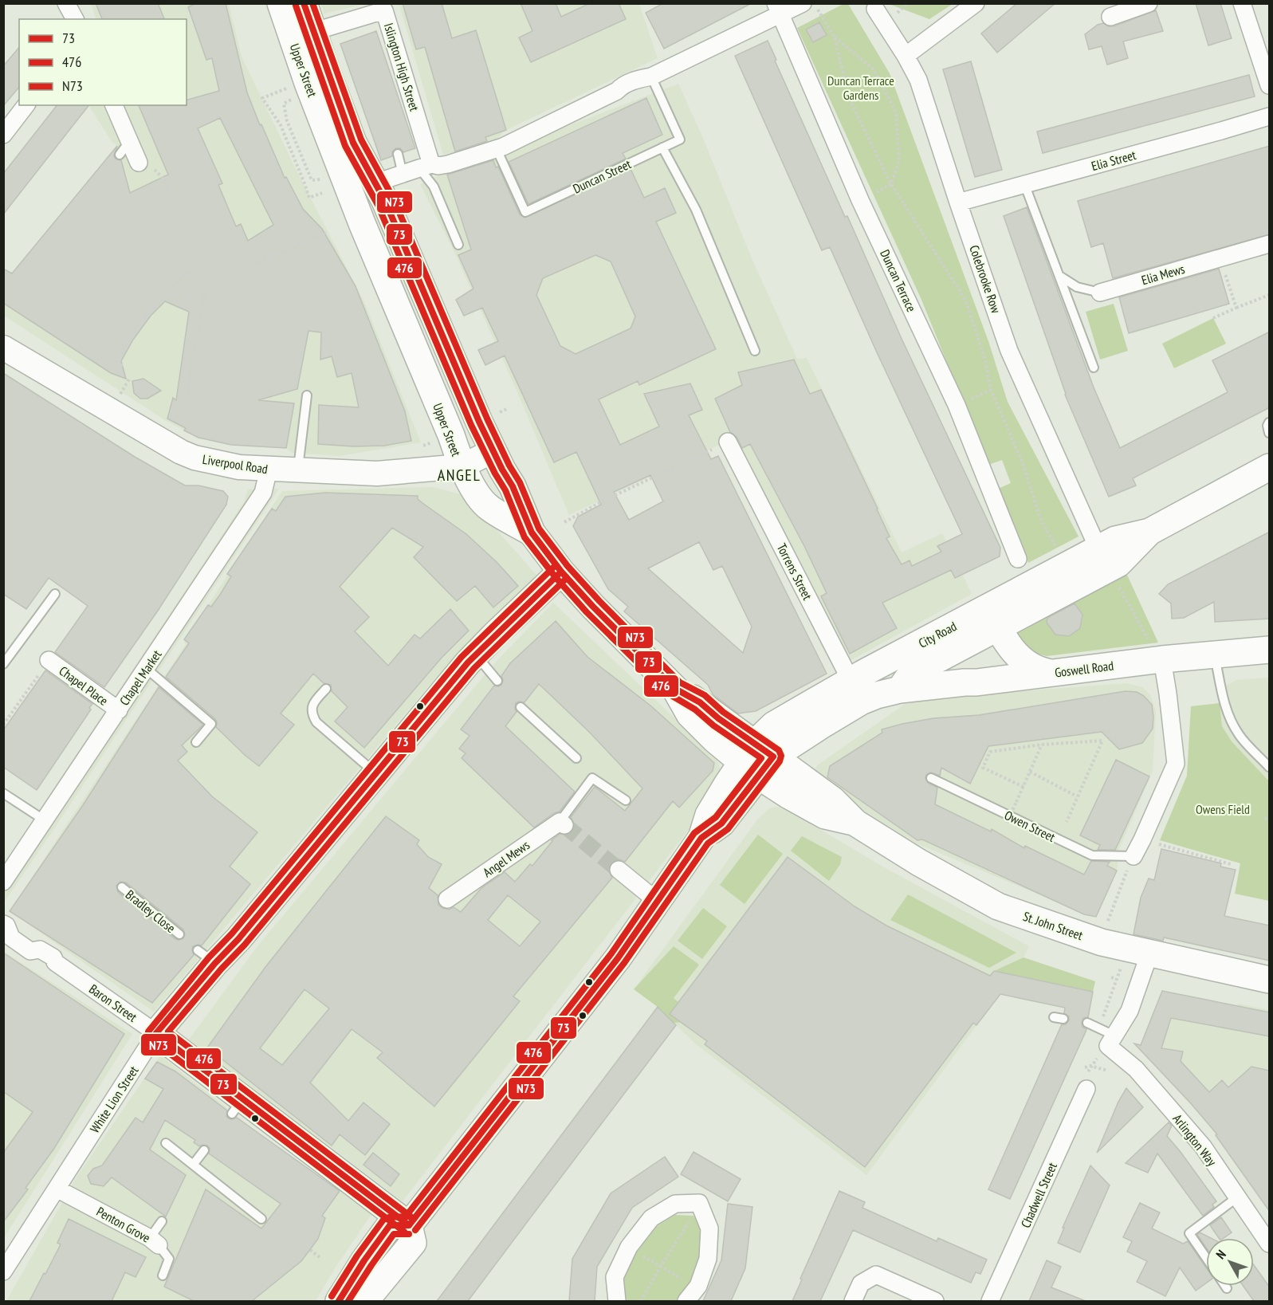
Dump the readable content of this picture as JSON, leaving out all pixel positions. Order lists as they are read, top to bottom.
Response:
{
  "streets": {
    "main road": [
      "Upper Street",
      "Liverpool Road",
      "City Road",
      "Goswell Road",
      "St. John Street",
      "Baron Street",
      "White Lion Street"
    ],
    "street": [
      "Islington High Street",
      "Elia Street",
      "Elia Mews",
      "Colebrooke Row",
      "Duncan Terrace",
      "Torrens Street",
      "Chapel Market",
      "Chapel Place",
      "Angel Mews",
      "Arlington Way",
      "Chadwell Street",
      "Penton Grove"
    ],
    "lane": ["Duncan Street", "Owen Street", "Bradley Close"]
  },
  "crossings": [
    ["Islington High Street", "Upper Street"],
    ["Upper Street", "Liverpool Road"],
    ["Elia Street", "Colebrooke Row"],
    ["Colebrooke Row", "City Road"],
    ["Liverpool Road", "Chapel Market"],
    ["Torrens Street", "City Road"],
    ["City Road", "Goswell Road"],
    ["City Road", "St. John Street"],
    ["City Road", "Baron Street"],
    ["Chapel Market", "Chapel Place"],
    ["Baron Street", "White Lion Street"],
    ["White Lion Street", "Penton Grove"]
  ],
  "districts": ["ANGEL"],
  "parks": ["Duncan Terrace Gardens", "Owens Field"],
  "lines": ["transit line 73", "transit line N73", "transit line 476"],
  "legend": ["73", "476", "N73"],
  "north": "top left"
}
